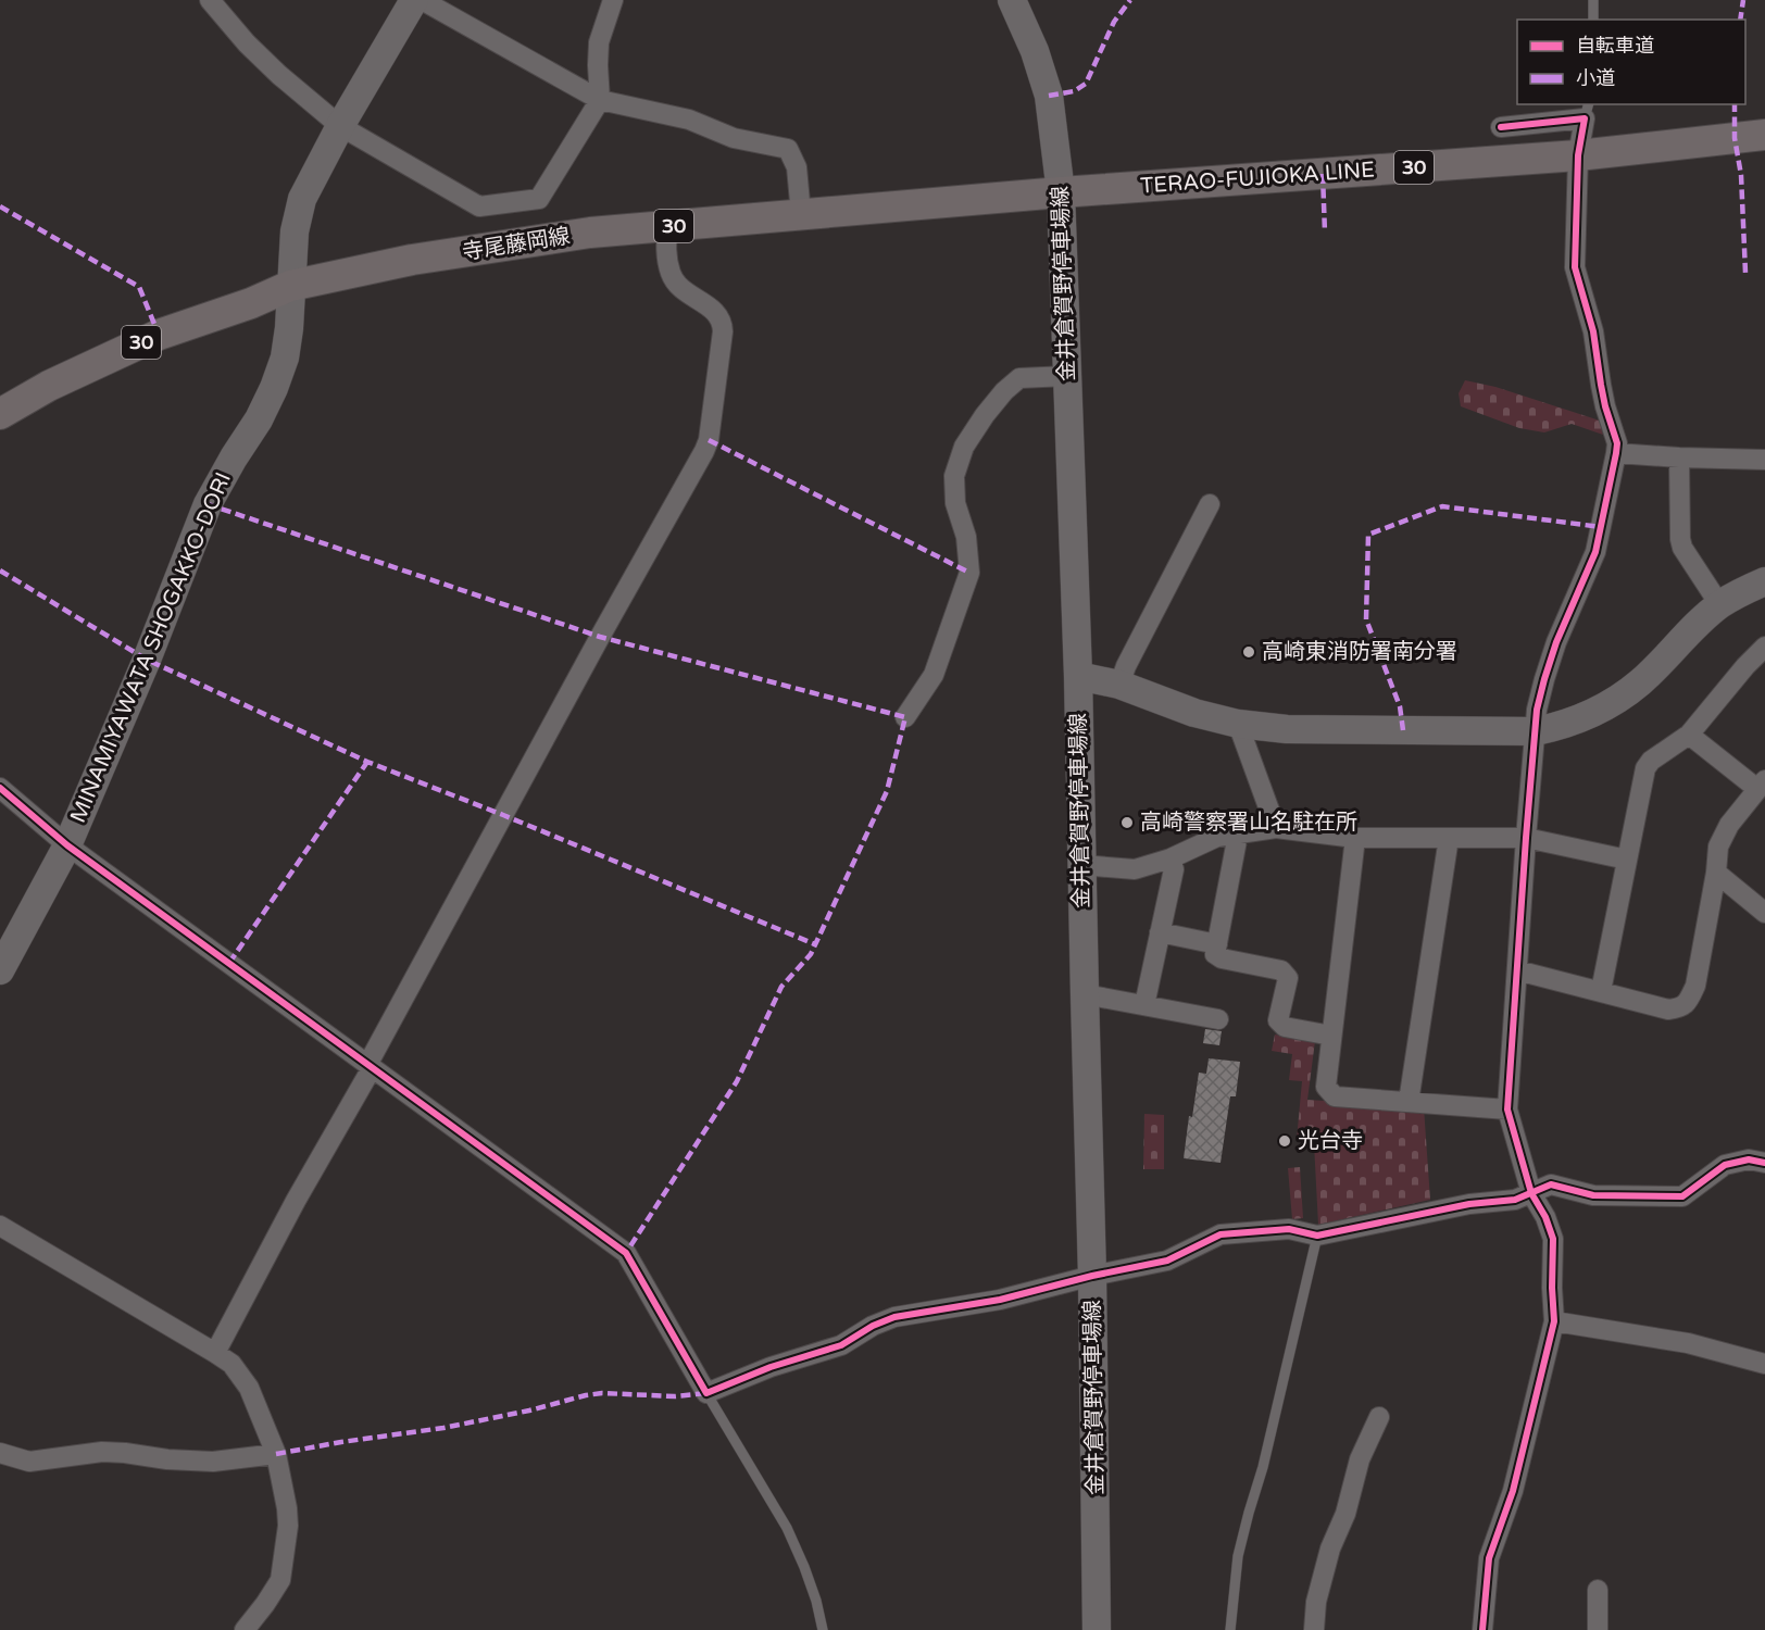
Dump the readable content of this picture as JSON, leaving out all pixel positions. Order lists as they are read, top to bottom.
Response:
{
  "streets": {
    "main road": ["30", "TERAO-FUJIOKA LINE", "寺尾藤岡線"],
    "street": ["金井倉賀野停車場線", "MINAMIYAWATA SHOGAKKO-DORI"]
  },
  "crossings": [
    ["TERAO-FUJIOKA LINE", "寺尾藤岡線"],
    ["TERAO-FUJIOKA LINE", "金井倉賀野停車場線"],
    ["寺尾藤岡線", "金井倉賀野停車場線"],
    ["寺尾藤岡線", "MINAMIYAWATA SHOGAKKO-DORI"]
  ],
  "places": ["高崎東消防署南分署", "高崎警察署山名駐在所", "光台寺"],
  "legend": ["自転車道", "小道"]
}
